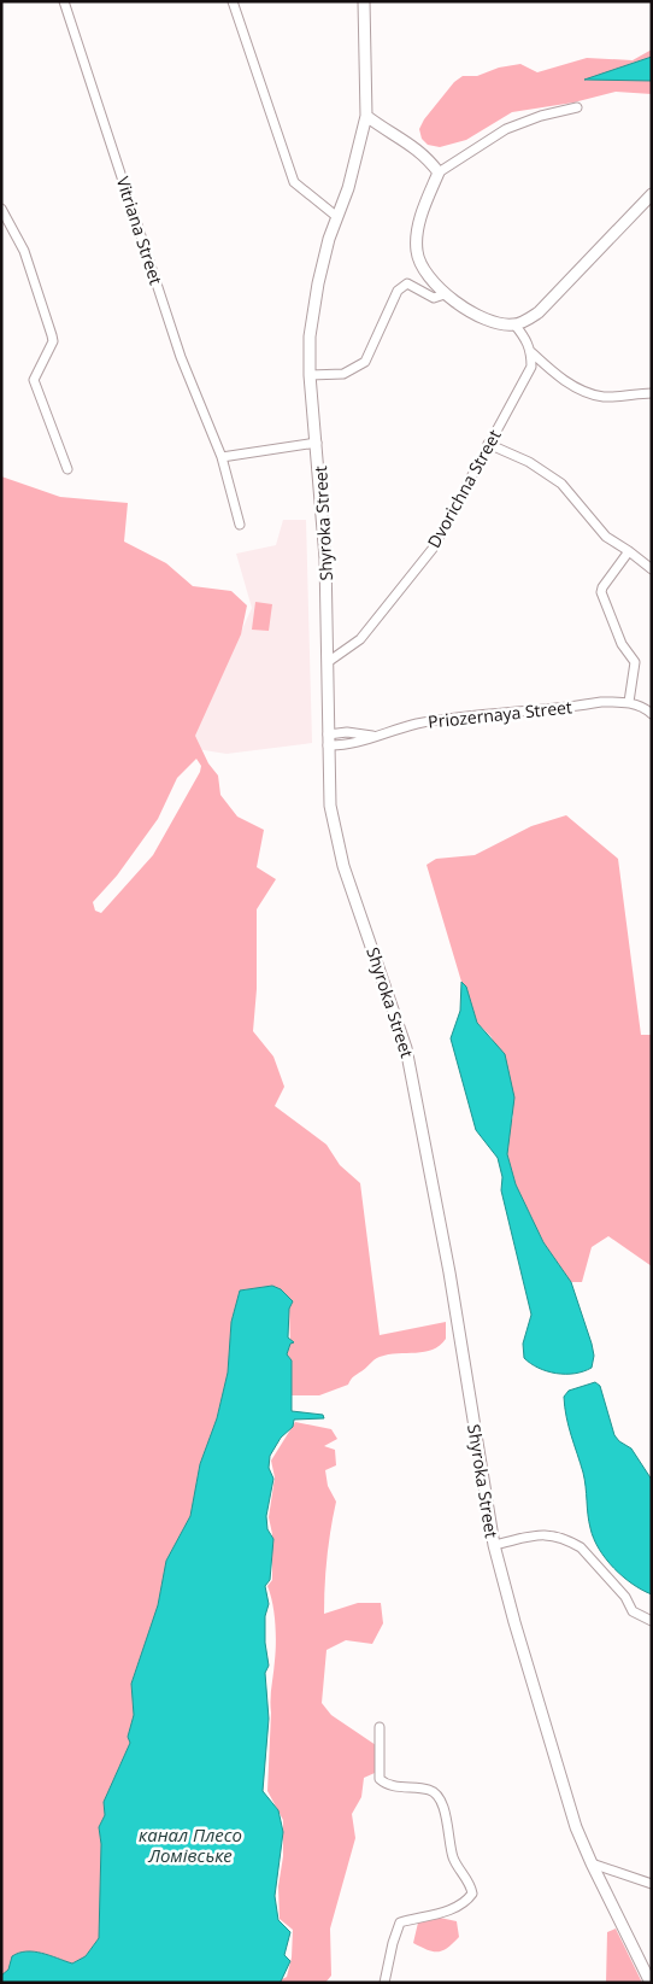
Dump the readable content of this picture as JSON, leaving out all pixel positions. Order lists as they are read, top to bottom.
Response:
{
  "streets": {
    "main road": ["Shyroka Street"],
    "street": ["Vitriana Street", "Dvorichna Street", "Priozernaya Street"]
  },
  "crossings": [
    ["Dvorichna Street", "Shyroka Street"],
    ["Shyroka Street", "Priozernaya Street"]
  ],
  "water": ["канал Плесо Ломівське"]
}
